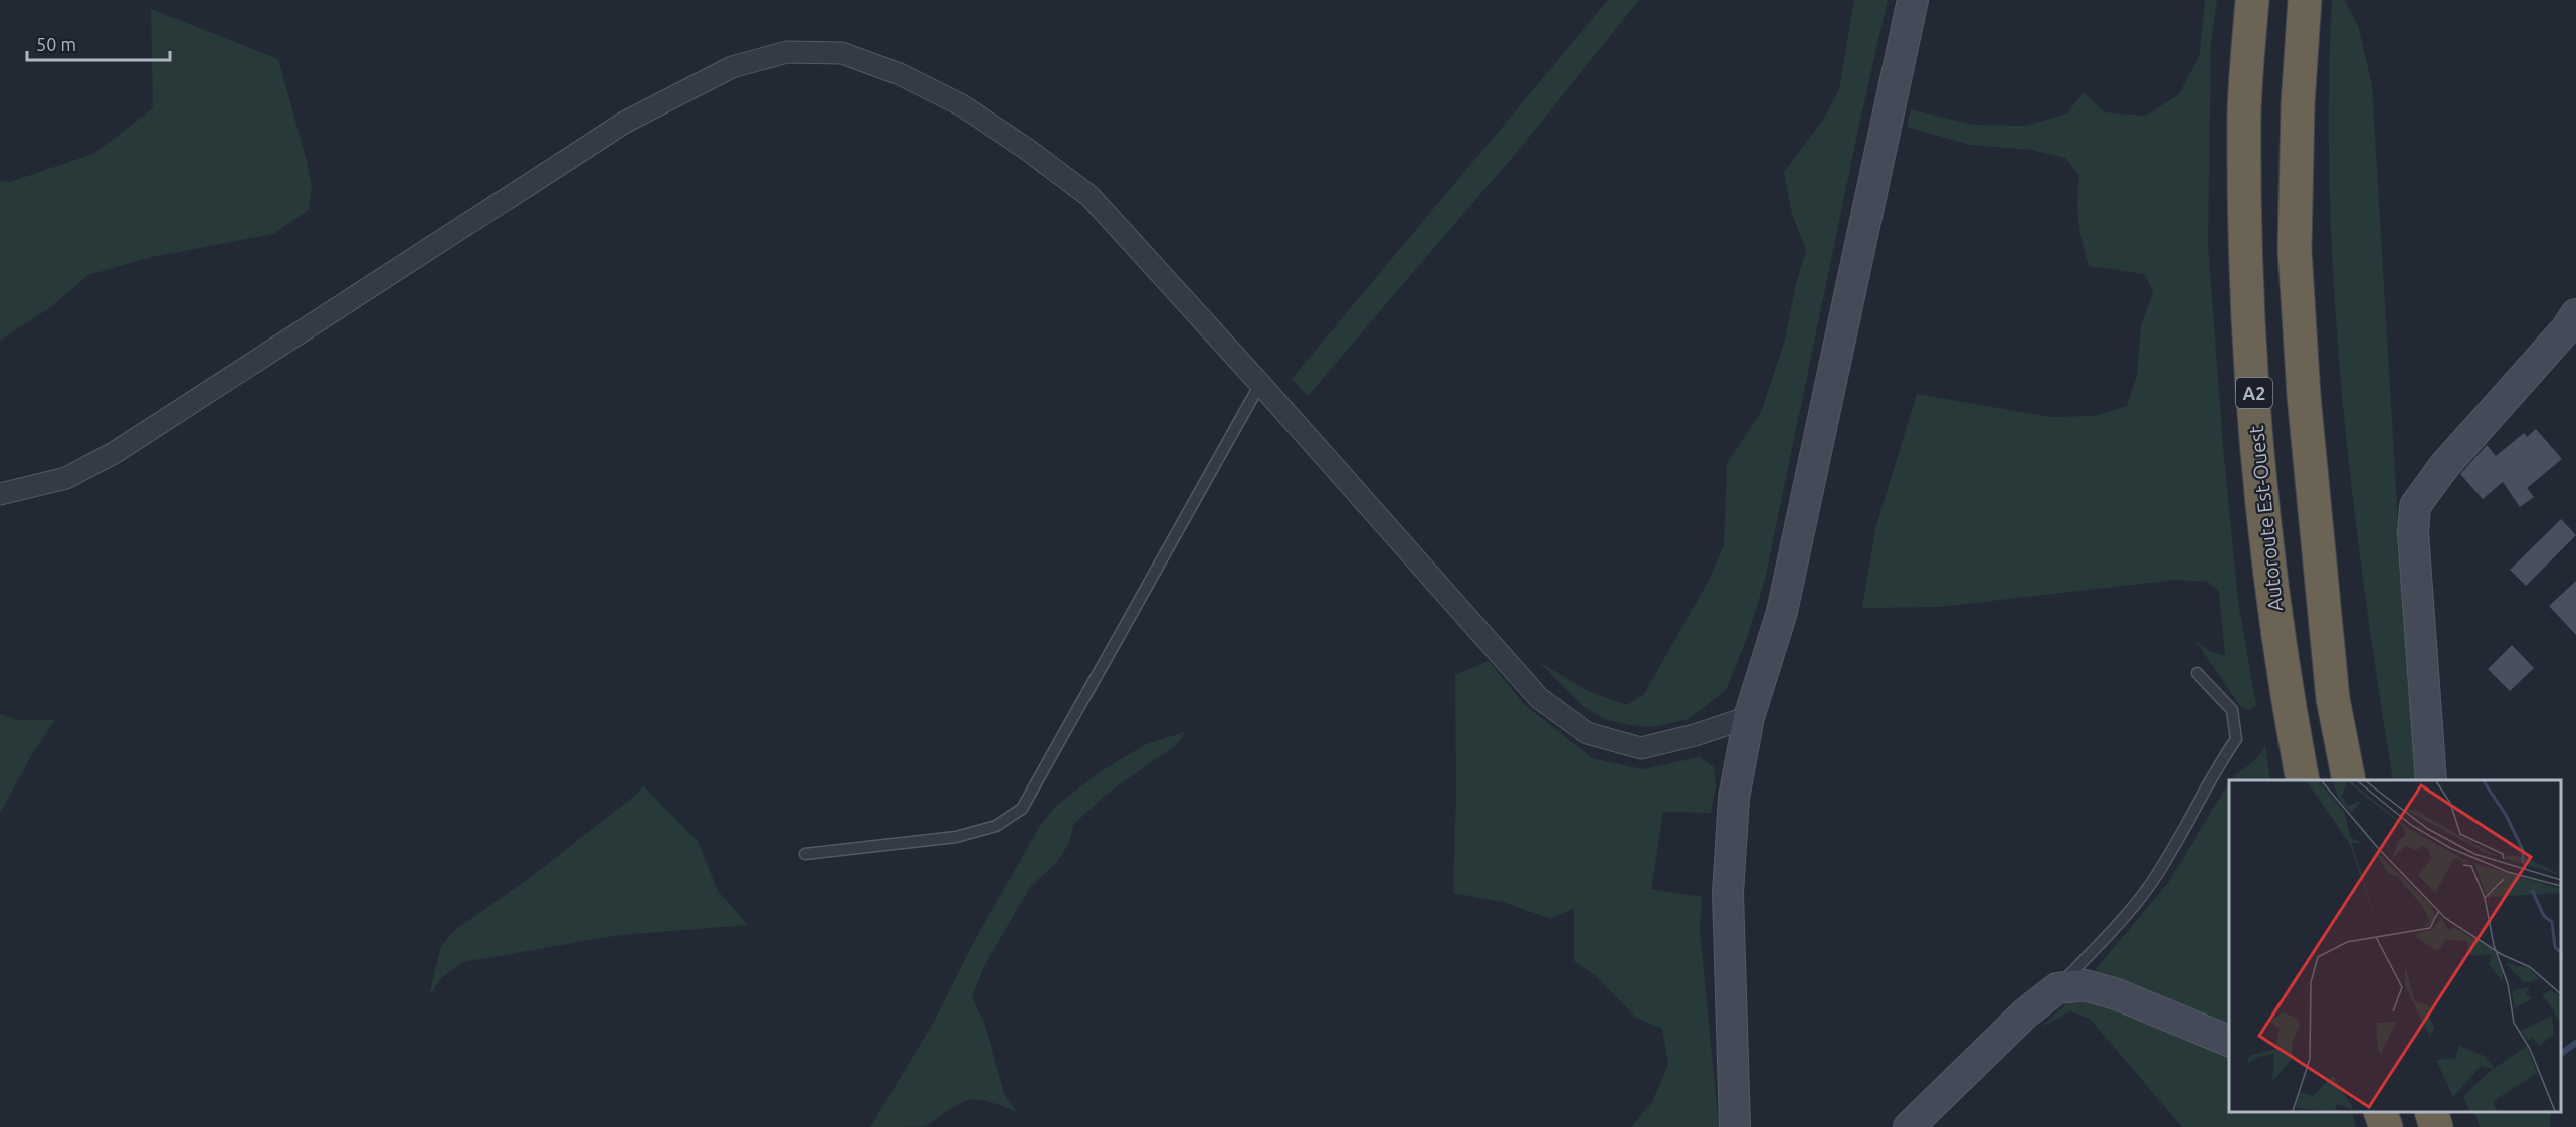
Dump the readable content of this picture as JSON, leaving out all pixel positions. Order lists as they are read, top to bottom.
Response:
{
  "streets": {
    "highway": ["A2", "Autoroute Est-Ouest"]
  },
  "scale_bar": "50 m"
}
